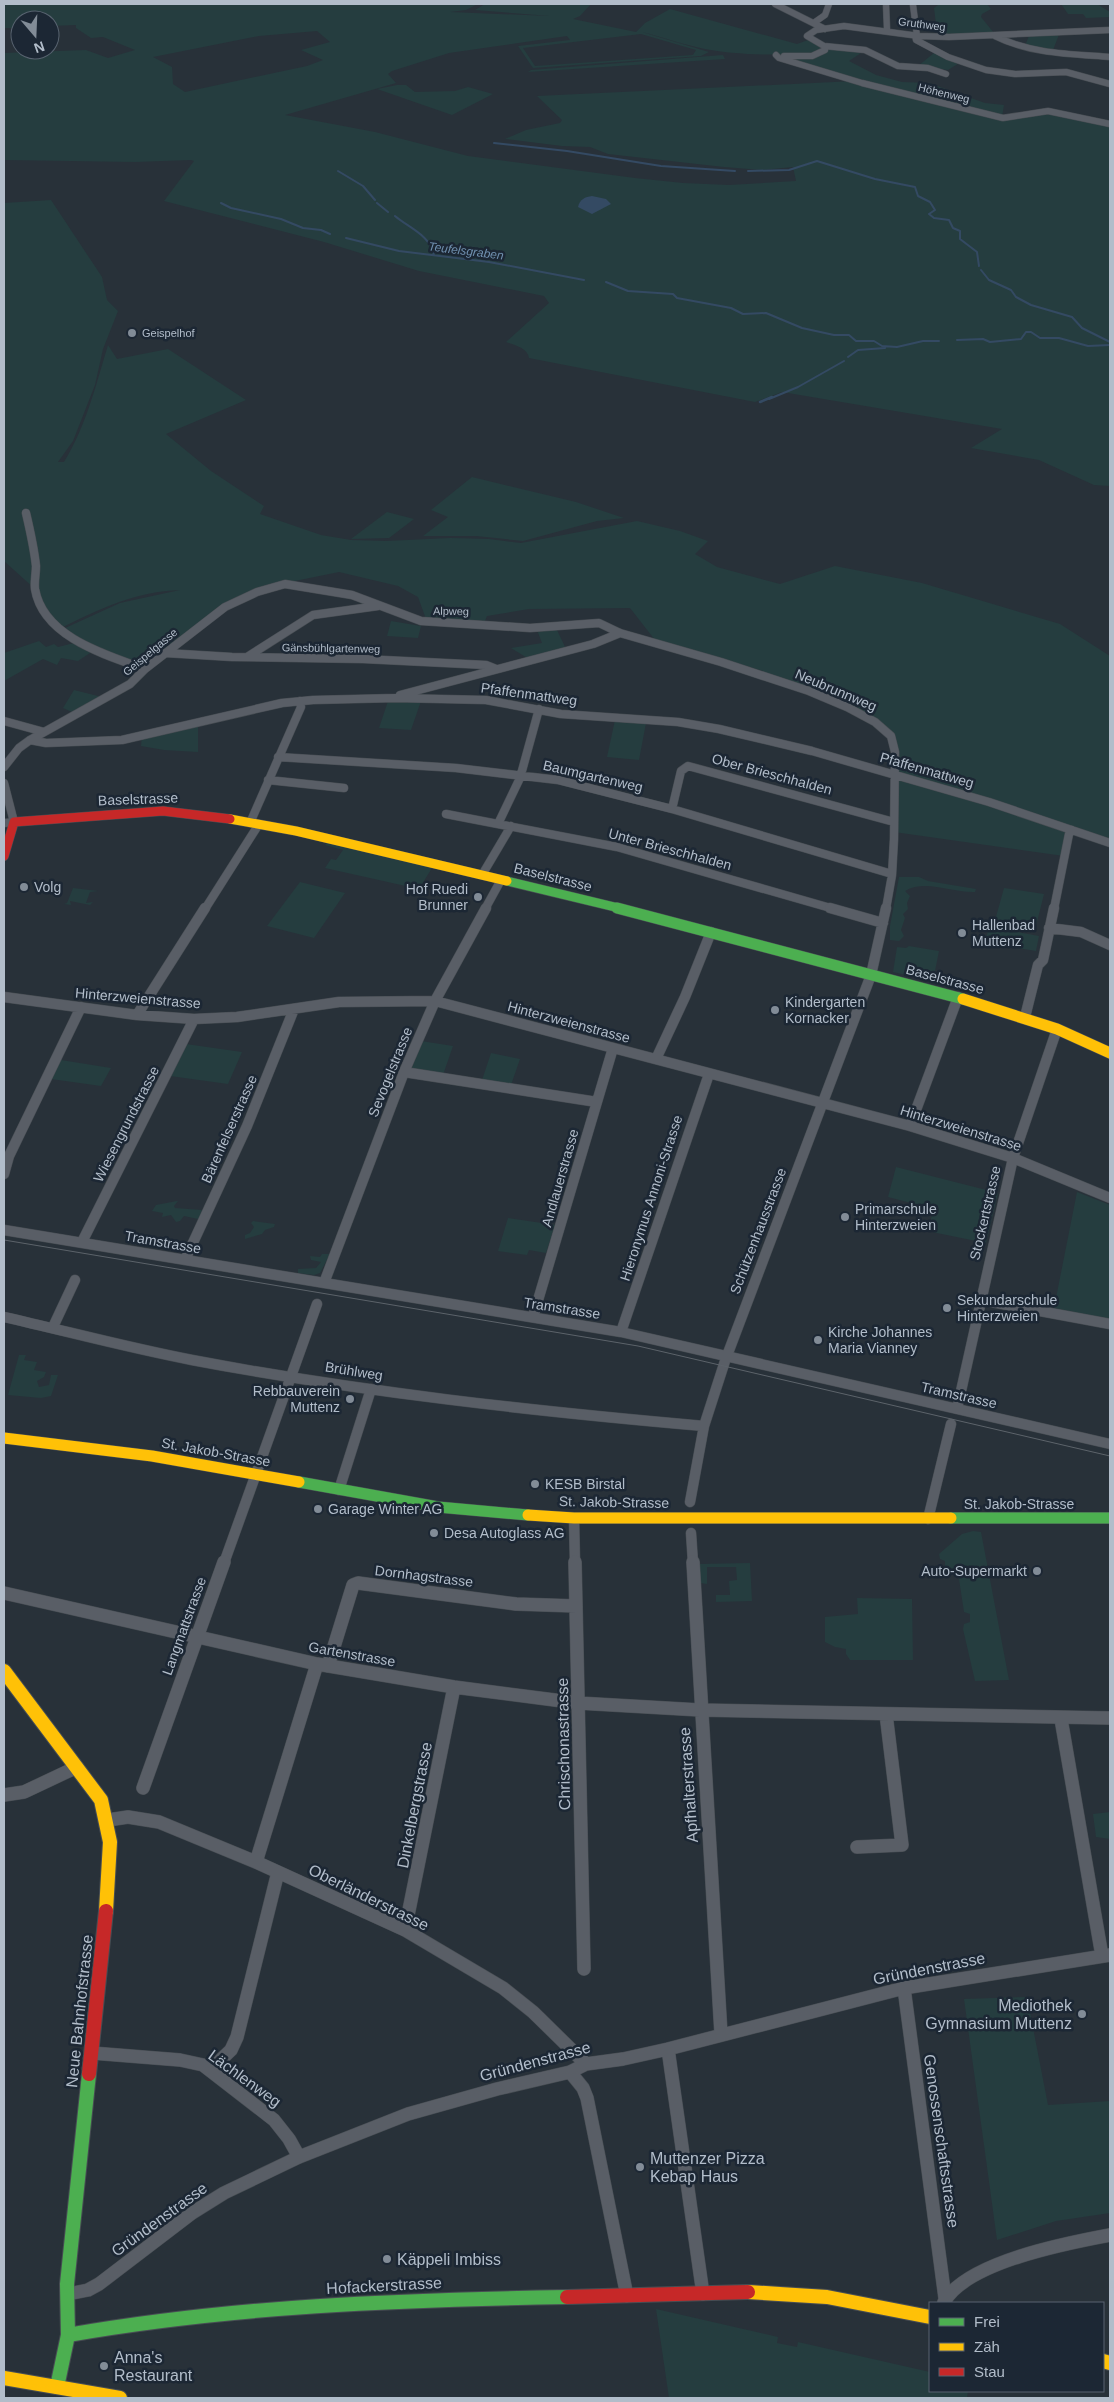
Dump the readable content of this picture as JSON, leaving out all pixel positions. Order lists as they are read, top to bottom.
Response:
{
  "streets": {
    "street": [
      "Gruthweg",
      "Höhenweg",
      "Alpweg",
      "Gänsbühlgartenweg",
      "Geispelgasse",
      "Neubrunnweg",
      "Pfaffenmattweg",
      "Ober Brieschhalden",
      "Baumgartenweg",
      "Baselstrasse",
      "Unter Brieschhalden",
      "Hinterzweienstrasse",
      "Sevogelstrasse",
      "Wiesengrundstrasse",
      "Bärenfelserstrasse",
      "Andlauerstrasse",
      "Hieronymus Annoni-Strasse",
      "Stockertstrasse",
      "Schützenhausstrasse",
      "Tramstrasse",
      "Brühlweg",
      "St. Jakob-Strasse",
      "Dornhagstrasse",
      "Langmattstrasse",
      "Gartenstrasse",
      "Chrischonastrasse",
      "Apfhalterstrasse",
      "Dinkelbergstrasse",
      "Oberländerstrasse",
      "Gründenstrasse",
      "Neue Bahnhofstrasse",
      "Lächlenweg",
      "Genossenschaftsstrasse",
      "Hofackerstrasse"
    ]
  },
  "crossings": [
    ["Alpweg", "Geispelgasse"],
    ["Alpweg", "Neubrunnweg"],
    ["Gänsbühlgartenweg", "Geispelgasse"],
    ["Geispelgasse", "Pfaffenmattweg"],
    ["Neubrunnweg", "Pfaffenmattweg"],
    ["Neubrunnweg", "Ober Brieschhalden"],
    ["Neubrunnweg", "Baumgartenweg"],
    ["Neubrunnweg", "Baselstrasse"],
    ["Neubrunnweg", "Unter Brieschhalden"],
    ["Neubrunnweg", "Schützenhausstrasse"],
    ["Ober Brieschhalden", "Baumgartenweg"],
    ["Baselstrasse", "Sevogelstrasse"],
    ["Baselstrasse", "Stockertstrasse"],
    ["Baselstrasse", "Schützenhausstrasse"],
    ["Hinterzweienstrasse", "Sevogelstrasse"],
    ["Hinterzweienstrasse", "Wiesengrundstrasse"],
    ["Hinterzweienstrasse", "Bärenfelserstrasse"],
    ["Hinterzweienstrasse", "Andlauerstrasse"],
    ["Hinterzweienstrasse", "Hieronymus Annoni-Strasse"],
    ["Hinterzweienstrasse", "Stockertstrasse"],
    ["Hinterzweienstrasse", "Schützenhausstrasse"],
    ["Sevogelstrasse", "Tramstrasse"],
    ["Wiesengrundstrasse", "Tramstrasse"],
    ["Bärenfelserstrasse", "Tramstrasse"],
    ["Andlauerstrasse", "Tramstrasse"],
    ["Hieronymus Annoni-Strasse", "Tramstrasse"],
    ["Stockertstrasse", "Tramstrasse"],
    ["Schützenhausstrasse", "Tramstrasse"],
    ["Schützenhausstrasse", "Brühlweg"],
    ["St. Jakob-Strasse", "Langmattstrasse"],
    ["St. Jakob-Strasse", "Chrischonastrasse"],
    ["Dornhagstrasse", "Gartenstrasse"],
    ["Dornhagstrasse", "Chrischonastrasse"],
    ["Langmattstrasse", "Gartenstrasse"],
    ["Gartenstrasse", "Chrischonastrasse"],
    ["Gartenstrasse", "Apfhalterstrasse"],
    ["Gartenstrasse", "Dinkelbergstrasse"],
    ["Apfhalterstrasse", "Gründenstrasse"],
    ["Dinkelbergstrasse", "Oberländerstrasse"],
    ["Oberländerstrasse", "Gründenstrasse"],
    ["Oberländerstrasse", "Neue Bahnhofstrasse"],
    ["Gründenstrasse", "Neue Bahnhofstrasse"],
    ["Gründenstrasse", "Lächlenweg"],
    ["Gründenstrasse", "Genossenschaftsstrasse"],
    ["Neue Bahnhofstrasse", "Lächlenweg"],
    ["Neue Bahnhofstrasse", "Hofackerstrasse"]
  ],
  "water": ["Teufelsgraben"],
  "places": [
    "Geispelhof",
    "Volg",
    "Hof Ruedi Brunner",
    "Hallenbad Muttenz",
    "Kindergarten Kornacker",
    "Primarschule Hinterzweien",
    "Sekundarschule Hinterzweien",
    "Kirche Johannes Maria Vianney",
    "Rebbauverein Muttenz",
    "KESB Birstal",
    "Garage Winter AG",
    "Desa Autoglass AG",
    "Auto-Supermarkt",
    "Mediothek Gymnasium Muttenz",
    "Muttenzer Pizza Kebap Haus",
    "Käppeli Imbiss",
    "Anna's Restaurant"
  ],
  "legend": ["Frei", "Zäh", "Stau"],
  "north": "bottom"
}
